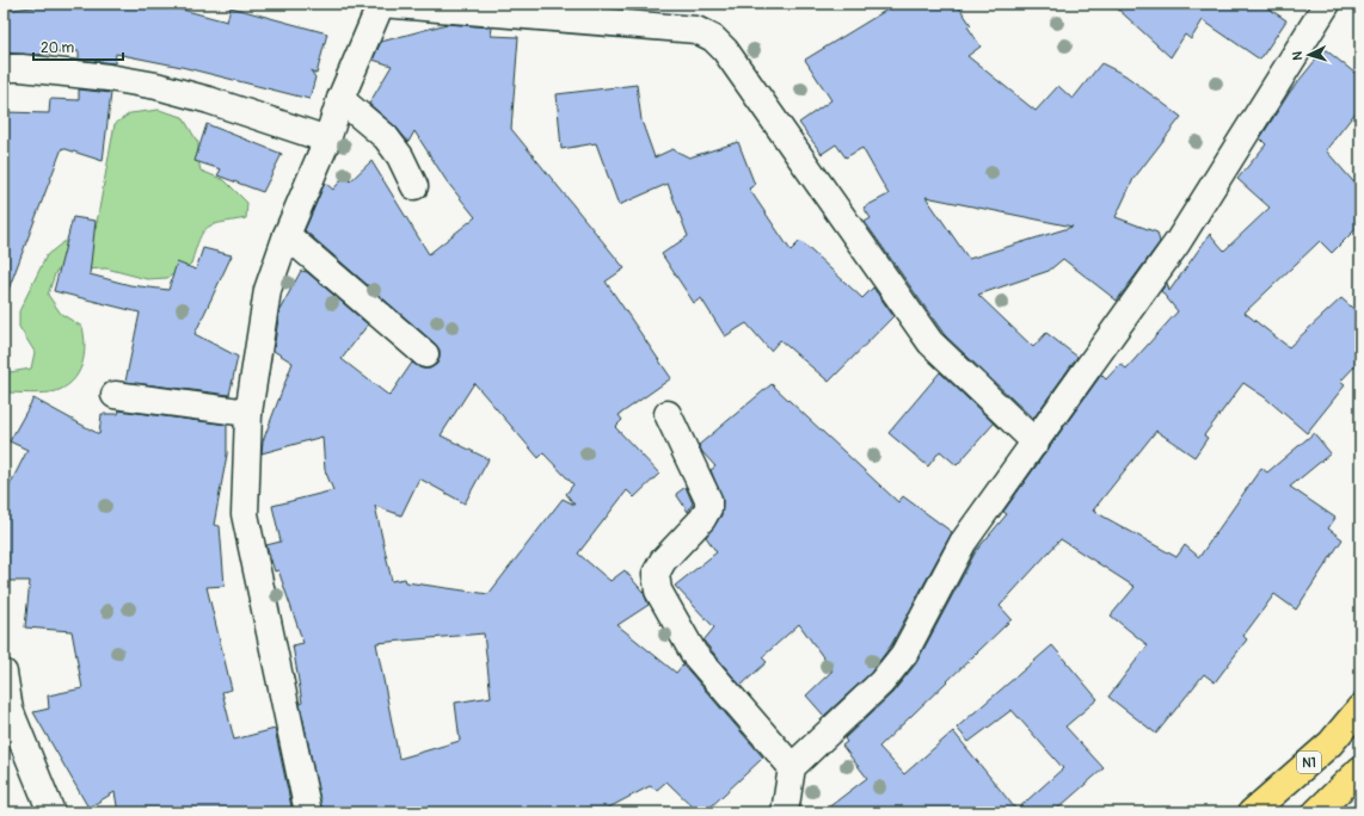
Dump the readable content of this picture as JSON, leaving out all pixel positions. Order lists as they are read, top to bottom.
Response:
{
  "streets": {
    "highway": ["N1"]
  },
  "scale_bar": "20 m",
  "north": "left"
}
